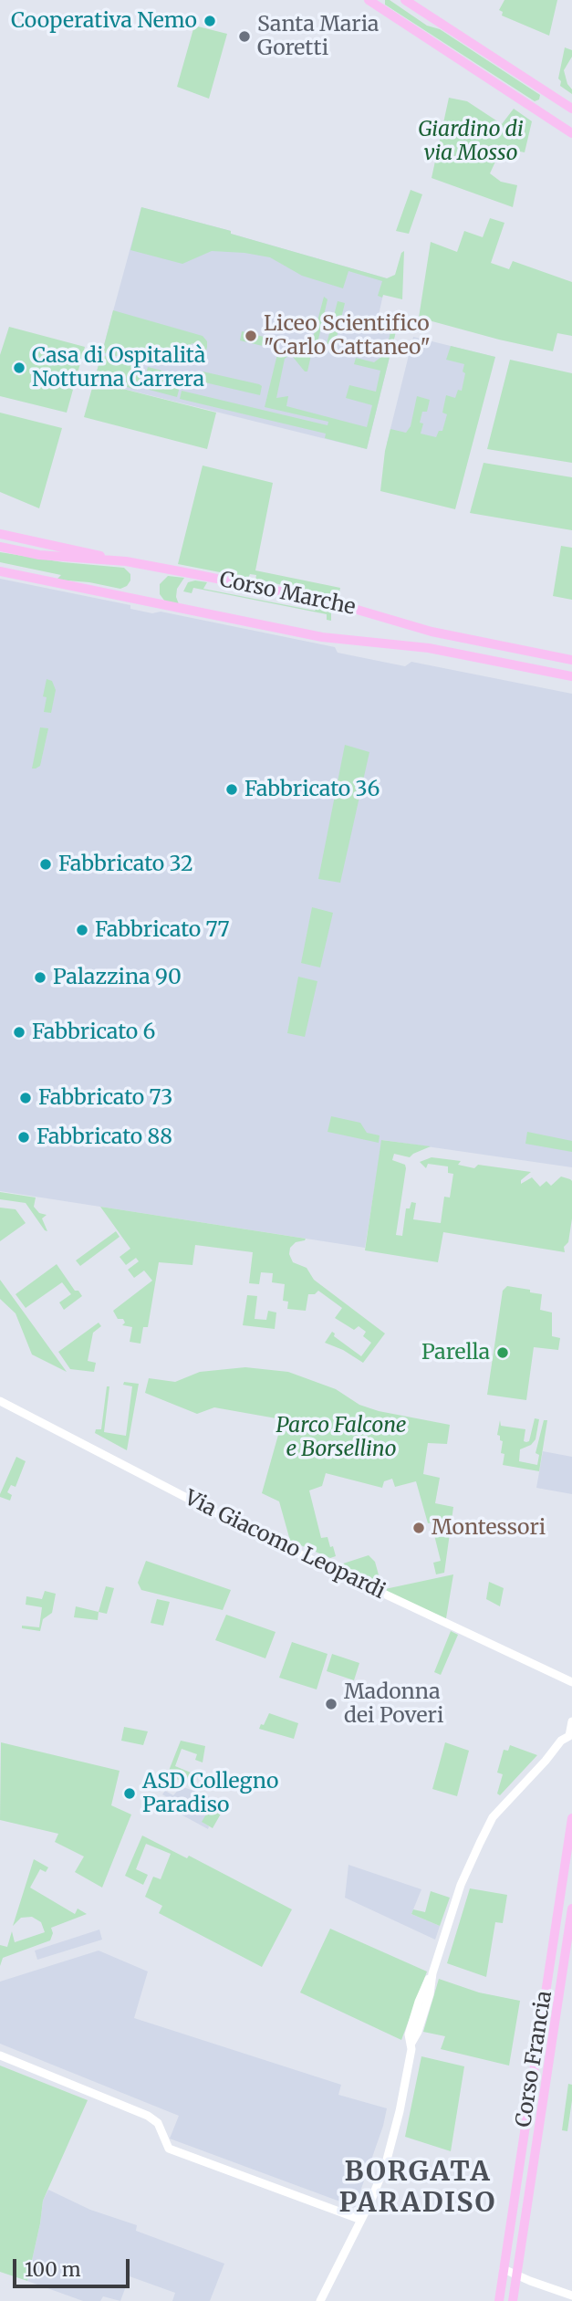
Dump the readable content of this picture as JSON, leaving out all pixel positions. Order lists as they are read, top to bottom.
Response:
{
  "streets": {
    "main road": ["Corso Marche", "Corso Francia"],
    "street": ["Via Giacomo Leopardi"]
  },
  "districts": ["BORGATA PARADISO"],
  "parks": ["Giardino di via Mosso", "Parco Falcone e Borsellino"],
  "places": [
    "Cooperativa Nemo",
    "Santa Maria Goretti",
    "Liceo Scientifico \"Carlo Cattaneo\"",
    "Casa di Ospitalità Notturna Carrera",
    "Fabbricato 36",
    "Fabbricato 32",
    "Fabbricato 77",
    "Palazzina 90",
    "Fabbricato 6",
    "Fabbricato 73",
    "Fabbricato 88",
    "Parella",
    "Montessori",
    "Madonna dei Poveri",
    "ASD Collegno Paradiso"
  ],
  "scale_bar": "100 m"
}
